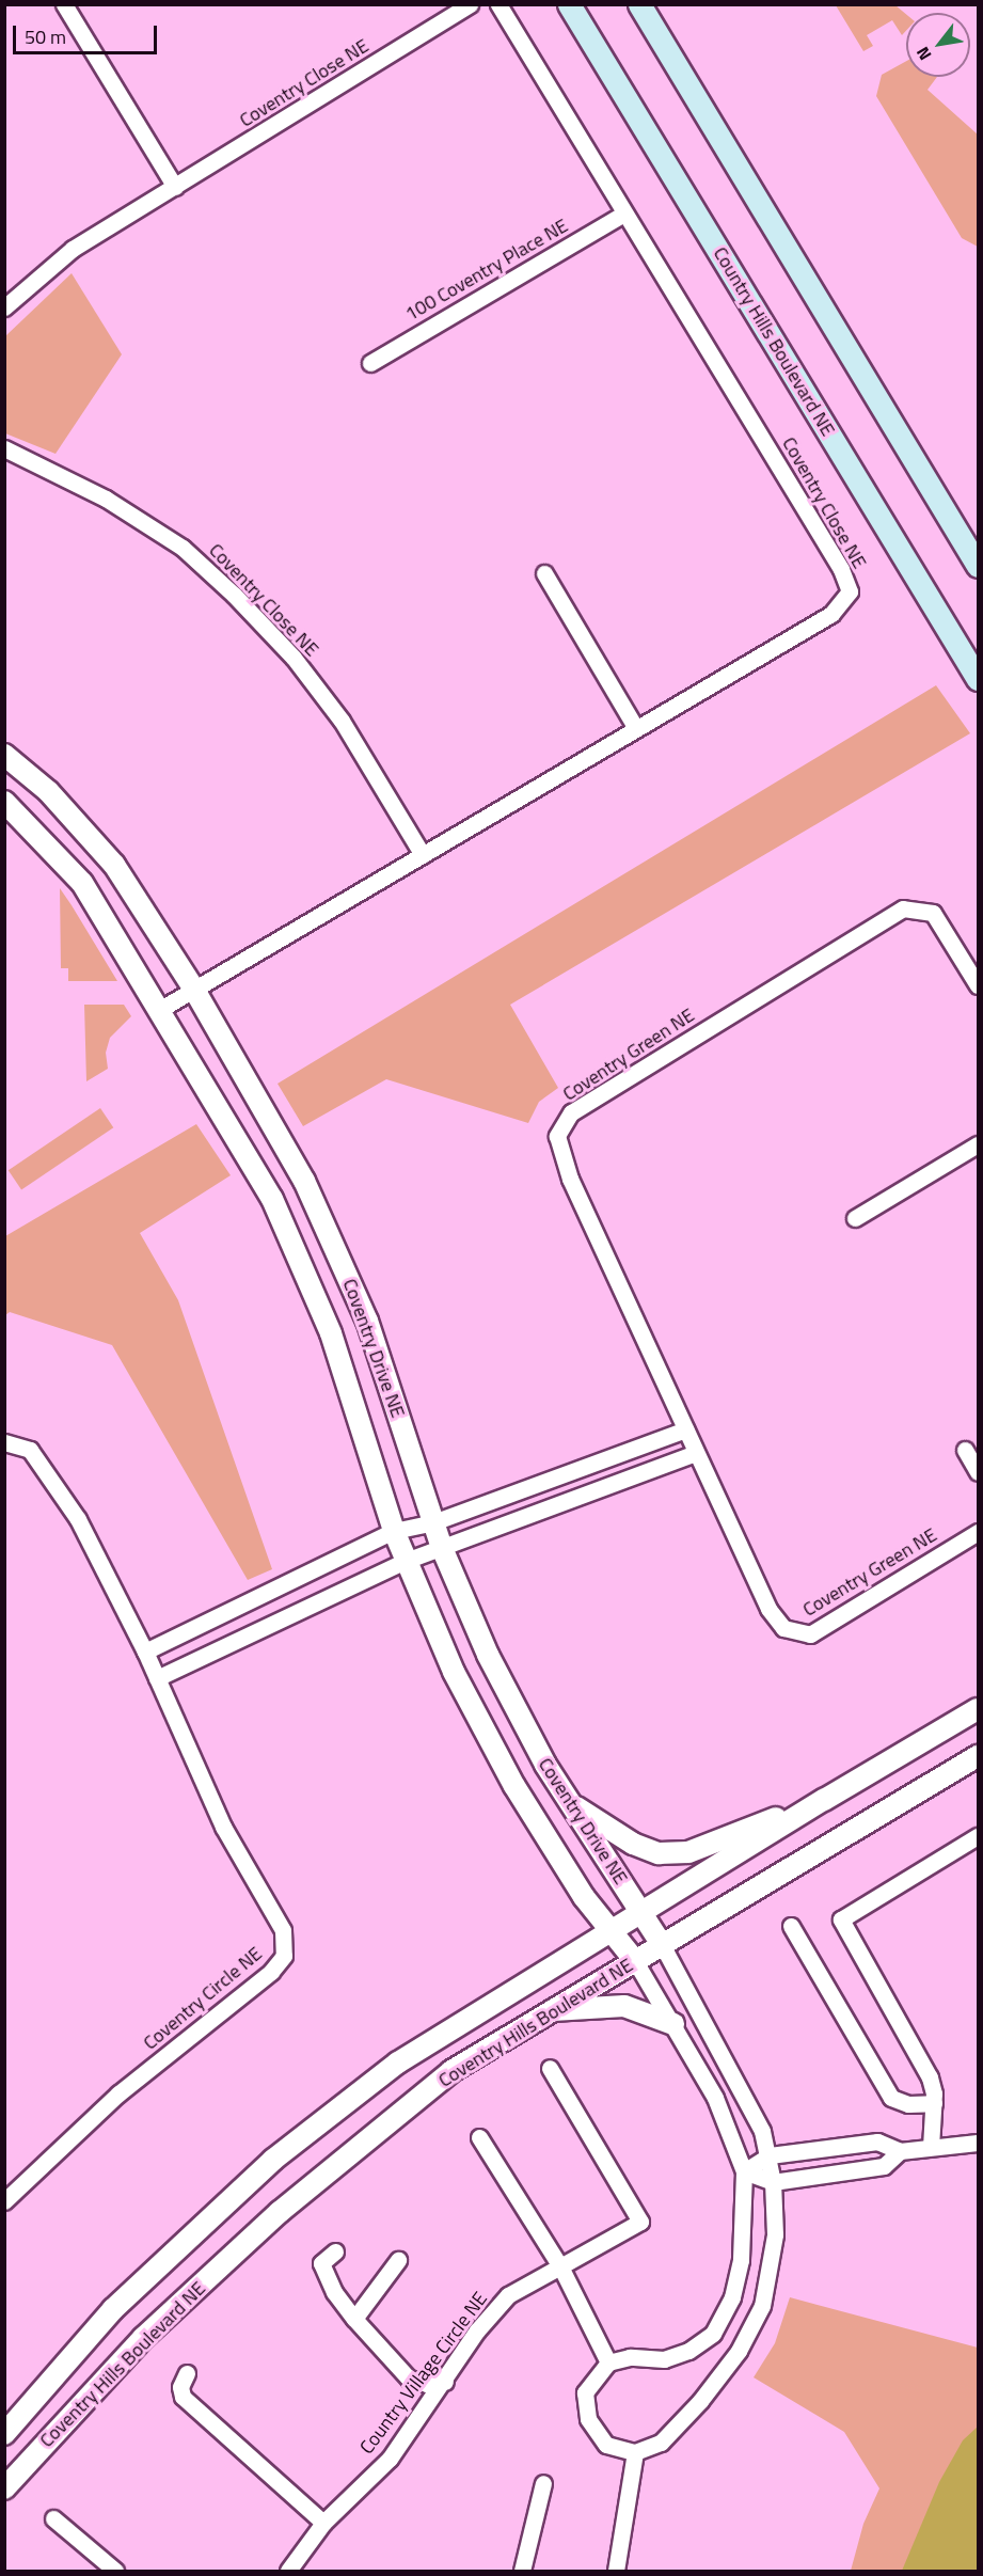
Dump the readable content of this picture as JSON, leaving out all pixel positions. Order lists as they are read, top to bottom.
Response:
{
  "streets": {
    "main road": ["Country Hills Boulevard NE"],
    "street": [
      "Coventry Close NE",
      "100 Coventry Place NE",
      "Coventry Green NE",
      "Coventry Drive NE",
      "Coventry Circle NE",
      "Coventry Hills Boulevard NE",
      "Country Village Circle NE"
    ]
  },
  "crossings": [
    ["Coventry Close NE", "100 Coventry Place NE"],
    ["Coventry Close NE", "Coventry Drive NE"],
    ["Coventry Drive NE", "Coventry Hills Boulevard NE"]
  ],
  "scale_bar": "50 m",
  "north": "bottom left"
}
